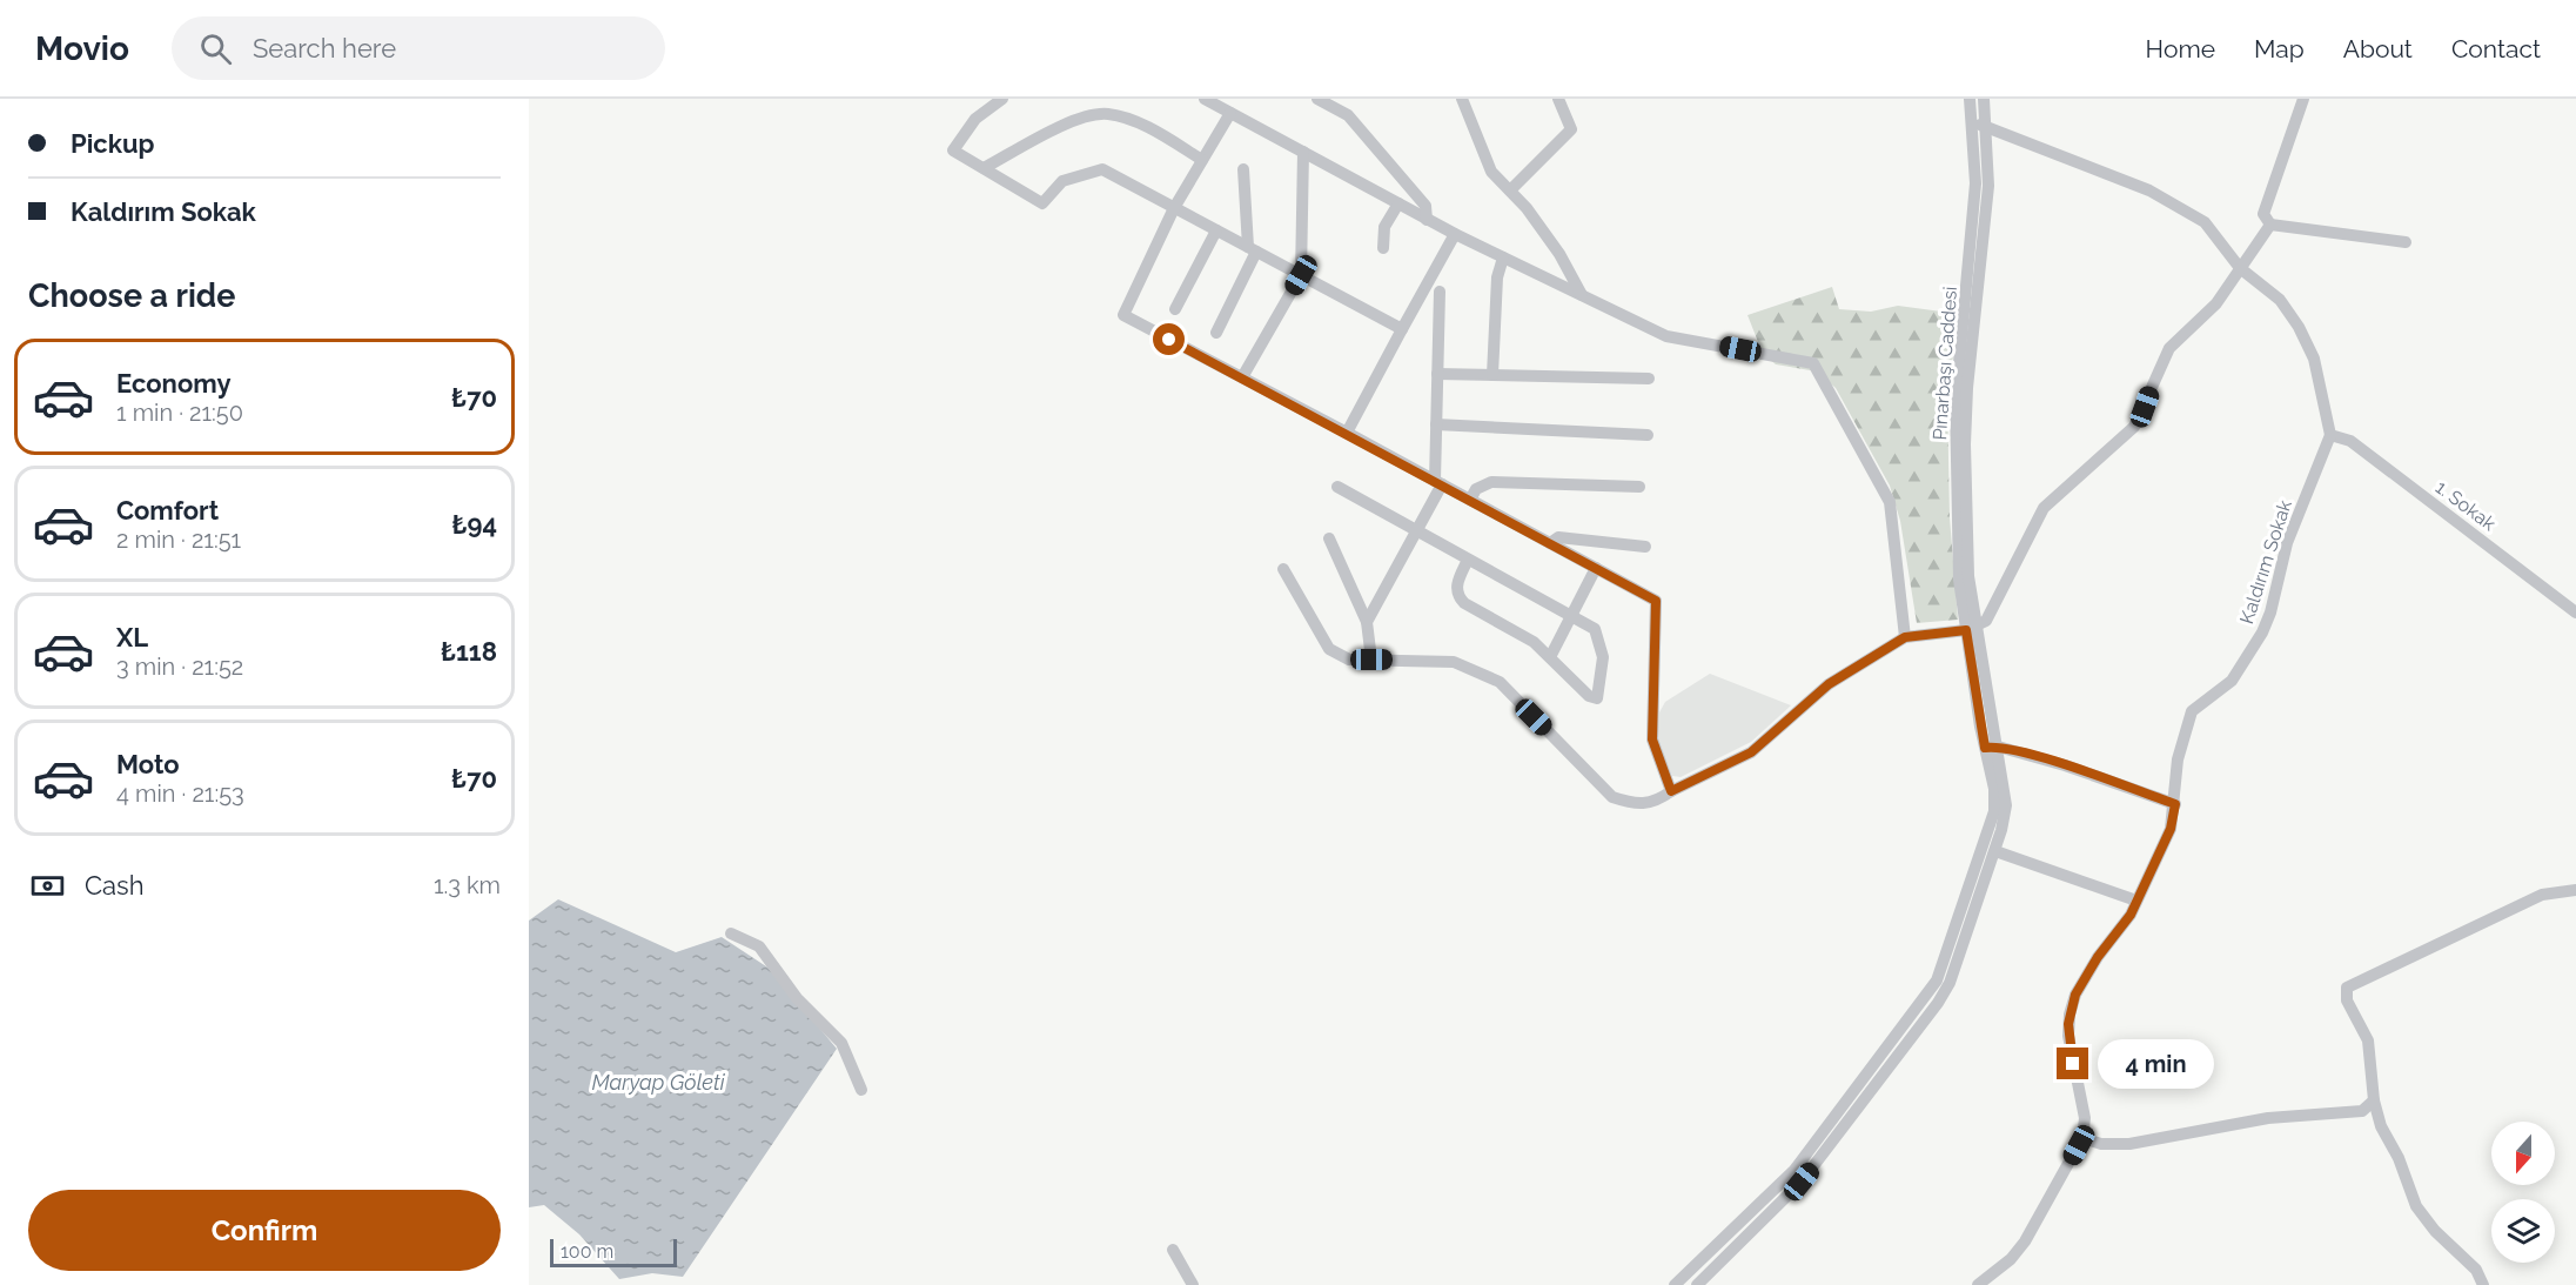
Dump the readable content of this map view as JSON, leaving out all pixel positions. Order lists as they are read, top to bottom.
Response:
{
  "streets": {
    "street": ["1. Sokak", "Kaldırım Sokak"]
  },
  "crossings": [
    ["1. Sokak", "Kaldırım Sokak"]
  ],
  "water": ["Maryap Göleti"],
  "scale_bar": "100 m",
  "north": "bottom",
  "page": {
    "header": "Movio",
    "search": "Search here",
    "nav": [
      "Home",
      "Map",
      "About",
      "Contact"
    ],
    "banner": ["Pickup", "Kaldırım Sokak"],
    "heading": "Choose a ride",
    "list": [
      {
        "name": "Economy",
        "note": "1 min · 21:50",
        "value": "₺70"
      },
      {
        "name": "Comfort",
        "note": "2 min · 21:51",
        "value": "₺94"
      },
      {
        "name": "XL",
        "note": "3 min · 21:52",
        "value": "₺118"
      },
      {
        "name": "Moto",
        "note": "4 min · 21:53",
        "value": "₺70"
      }
    ],
    "pay": ["Cash", "1.3 km"],
    "bubble": "4 min",
    "buttons": "Confirm",
    "scale": "100 m"
  }
}
